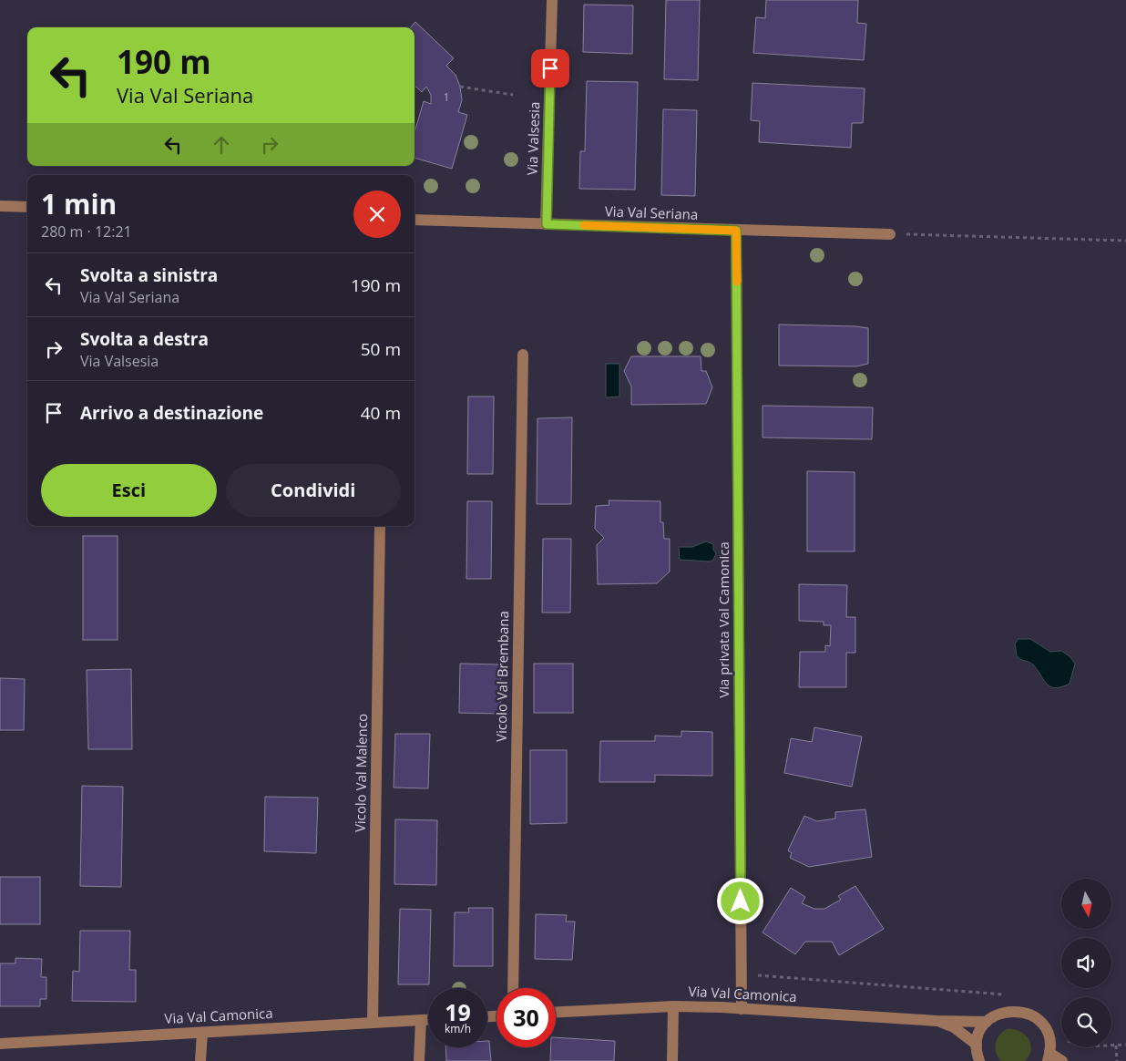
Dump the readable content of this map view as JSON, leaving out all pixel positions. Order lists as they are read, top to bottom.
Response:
{
  "streets": {
    "street": [
      "Via Valsesia",
      "Via Val Seriana",
      "Via privata Val Camonica",
      "Vicolo Val Brembana",
      "Vicolo Val Malenco",
      "Via Val Camonica"
    ]
  },
  "crossings": [
    ["Via Valsesia", "Via Val Seriana"],
    ["Via Val Seriana", "Via privata Val Camonica"],
    ["Via privata Val Camonica", "Via Val Camonica"],
    ["Vicolo Val Malenco", "Via Val Camonica"]
  ],
  "house_numbers": ["1"],
  "north": "bottom",
  "page": {
    "turn": ["190 m", "Via Val Seriana"],
    "heading": ["1 min", "280 m · 12:21"],
    "list": [
      {
        "name": "Svolta a sinistra",
        "note": "Via Val Seriana",
        "value": "190 m"
      },
      {
        "name": "Svolta a destra",
        "note": "Via Valsesia",
        "value": "50 m"
      },
      {
        "name": "Arrivo a destinazione",
        "value": "40 m"
      }
    ],
    "buttons": ["Esci", "Condividi"],
    "speed": "19 km/h",
    "limit": "30"
  }
}
